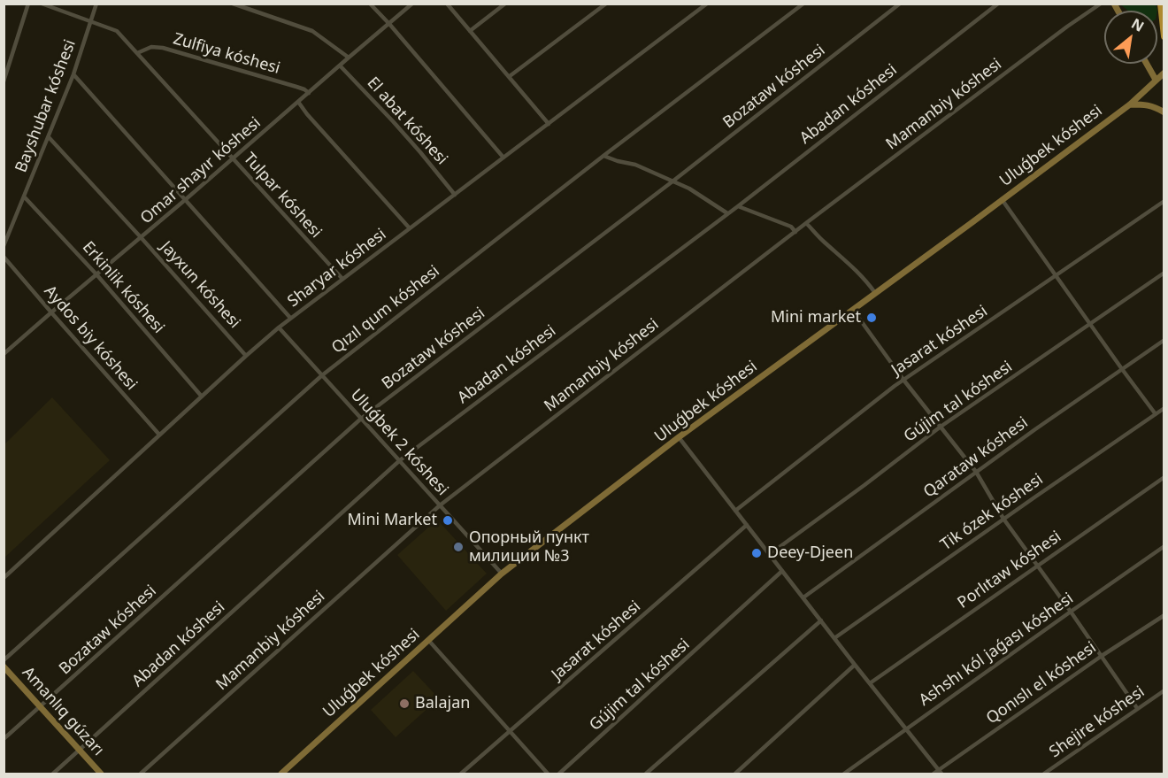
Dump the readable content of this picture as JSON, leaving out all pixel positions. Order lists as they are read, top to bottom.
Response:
{
  "streets": {
    "street": [
      "Zulfiya kóshesi",
      "Bozataw kóshesi",
      "Abadan kóshesi",
      "Mamanbiy kóshesi",
      "Bayshubar kóshesi",
      "El abat kóshesi",
      "Uluǵbek kóshesi",
      "Omar shayır kóshesi",
      "Tulpar kóshesi",
      "Sharyar kóshesi",
      "Jayxun kóshesi",
      "Erkinlik kóshesi",
      "Qızıl qum kóshesi",
      "Aydos biy kóshesi",
      "Jasarat kóshesi",
      "Gújim tal kóshesi",
      "Uluǵbek 2 kóshesi",
      "Qarataw kóshesi",
      "Tik ózek kóshesi",
      "Porlıtaw kóshesi",
      "Ashshı kól jaǵası kóshesi",
      "Qonıslı el kóshesi",
      "Amanlıq gúzarı",
      "Shejire kóshesi"
    ]
  },
  "crossings": [
    ["Zulfiya kóshesi", "Omar shayır kóshesi"],
    ["Zulfiya kóshesi", "Tulpar kóshesi"],
    ["Bozataw kóshesi", "Uluǵbek 2 kóshesi"],
    ["Bozataw kóshesi", "Amanlıq gúzarı"],
    ["Abadan kóshesi", "Uluǵbek 2 kóshesi"],
    ["Abadan kóshesi", "Amanlıq gúzarı"],
    ["Mamanbiy kóshesi", "Uluǵbek 2 kóshesi"],
    ["Bayshubar kóshesi", "Tulpar kóshesi"],
    ["Bayshubar kóshesi", "Jayxun kóshesi"],
    ["Bayshubar kóshesi", "Erkinlik kóshesi"],
    ["El abat kóshesi", "Omar shayır kóshesi"],
    ["El abat kóshesi", "Sharyar kóshesi"],
    ["Uluǵbek kóshesi", "Uluǵbek 2 kóshesi"],
    ["Omar shayır kóshesi", "Tulpar kóshesi"],
    ["Omar shayır kóshesi", "Jayxun kóshesi"],
    ["Omar shayır kóshesi", "Erkinlik kóshesi"],
    ["Omar shayır kóshesi", "Aydos biy kóshesi"],
    ["Tulpar kóshesi", "Sharyar kóshesi"],
    ["Sharyar kóshesi", "Jayxun kóshesi"],
    ["Sharyar kóshesi", "Erkinlik kóshesi"],
    ["Sharyar kóshesi", "Aydos biy kóshesi"],
    ["Sharyar kóshesi", "Uluǵbek 2 kóshesi"],
    ["Qızıl qum kóshesi", "Uluǵbek 2 kóshesi"]
  ],
  "places": [
    "Mini market",
    "Mini Market",
    "Опорный пункт милиции №3",
    "Deey-Djeen",
    "Balajan"
  ],
  "north": "top right"
}
